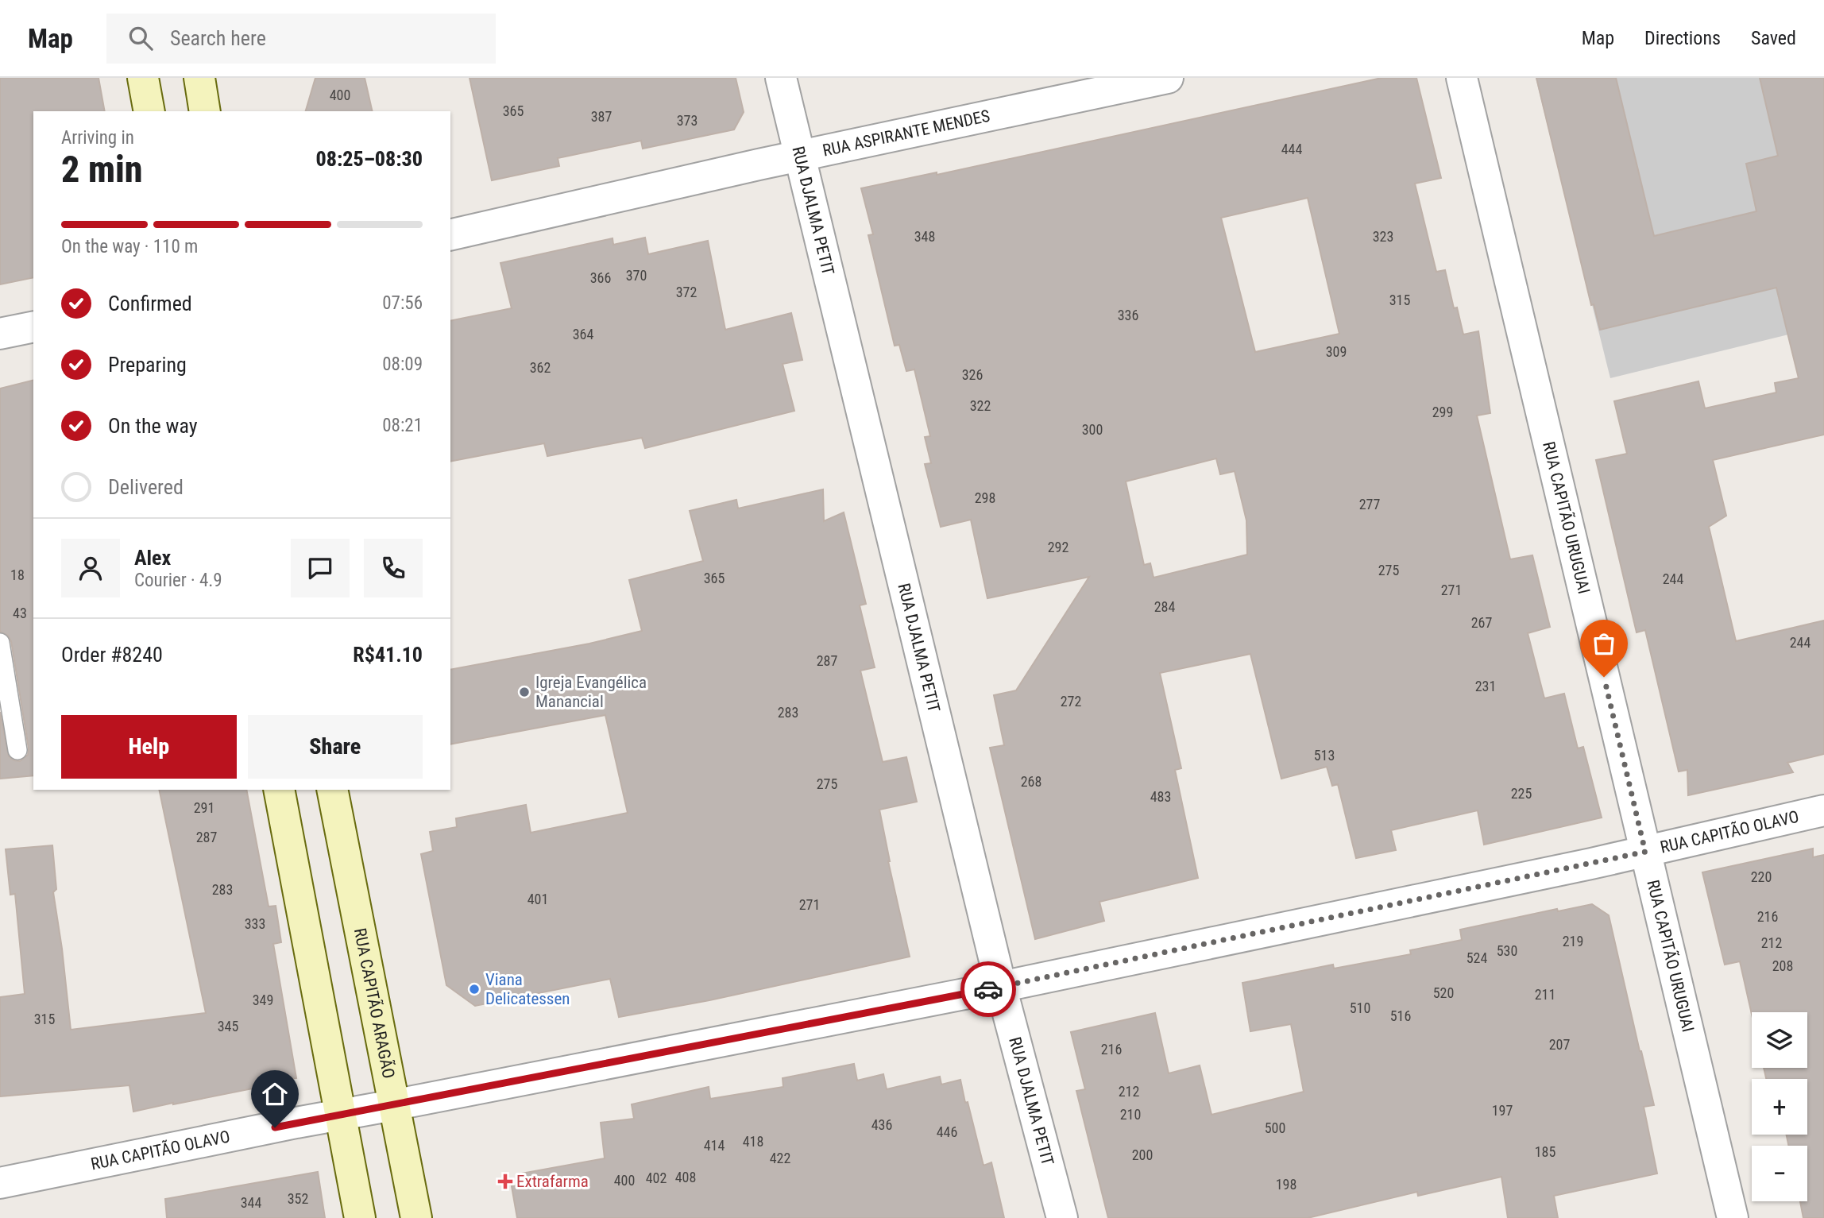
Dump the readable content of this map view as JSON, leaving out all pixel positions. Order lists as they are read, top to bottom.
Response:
{
  "streets": {
    "main road": ["RUA CAPITÃO ARAGÃO"],
    "street": [
      "RUA ASPIRANTE MENDES",
      "RUA DJALMA PETIT",
      "RUA CAPITÃO URUGUAI",
      "RUA CAPITÃO OLAVO"
    ]
  },
  "crossings": [
    ["RUA ASPIRANTE MENDES", "RUA DJALMA PETIT"],
    ["RUA DJALMA PETIT", "RUA CAPITÃO OLAVO"],
    ["RUA CAPITÃO URUGUAI", "RUA CAPITÃO OLAVO"],
    ["RUA CAPITÃO OLAVO", "RUA CAPITÃO ARAGÃO"]
  ],
  "places": {
    "other": ["Igreja Evangélica Manancial", "Viana Delicatessen"],
    "health": ["Extrafarma"]
  },
  "house_numbers": [
    "400",
    "365",
    "387",
    "373",
    "444",
    "348",
    "323",
    "370",
    "366",
    "372",
    "315",
    "336",
    "364",
    "309",
    "362",
    "326",
    "322",
    "299",
    "300",
    "298",
    "277",
    "292",
    "275",
    "18",
    "365",
    "244",
    "271",
    "284",
    "43",
    "267",
    "244",
    "287",
    "231",
    "272",
    "283",
    "513",
    "268",
    "275",
    "225",
    "483",
    "291",
    "287",
    "220",
    "283",
    "401",
    "271",
    "216",
    "333",
    "219",
    "212",
    "530",
    "524",
    "208",
    "520",
    "211",
    "349",
    "510",
    "516",
    "315",
    "345",
    "207",
    "216",
    "212",
    "197",
    "210",
    "436",
    "500",
    "446",
    "418",
    "414",
    "185",
    "200",
    "422",
    "408",
    "402",
    "400",
    "198",
    "352",
    "344"
  ],
  "page": {
    "header": "Map",
    "search": "Search here",
    "nav": ["Map", "Directions", "Saved"],
    "heading": ["2 min", "Arriving in", "08:25–08:30"],
    "panel": [
      "Alex",
      "Courier · 4.9",
      "Order #8240",
      "R$41.10"
    ],
    "bar": "On the way · 110 m",
    "list": [
      ["Confirmed", "07:56"],
      ["Preparing", "08:09"],
      ["On the way", "08:21"],
      "Delivered"
    ],
    "buttons": ["Help", "Share"],
    "map_buttons": ["+", "−"]
  }
}
